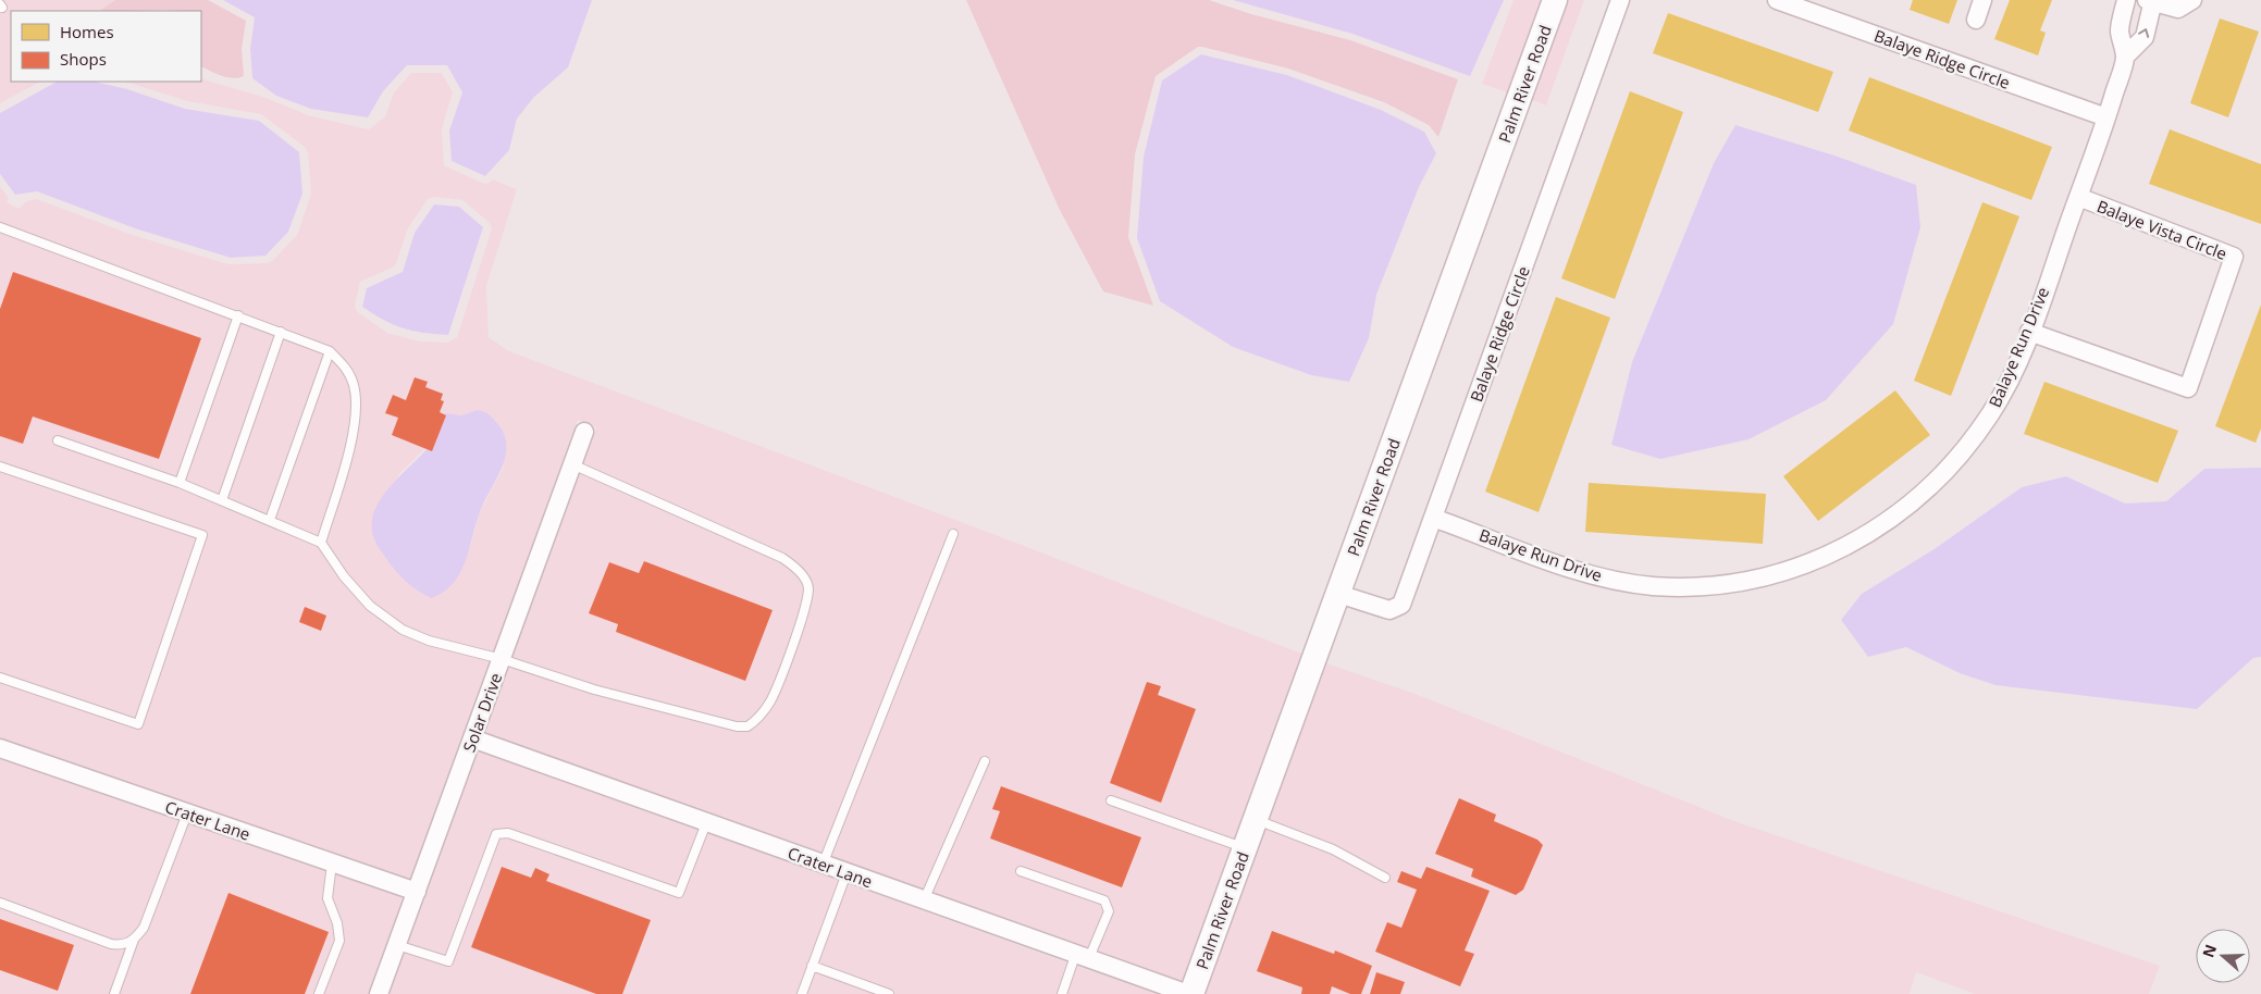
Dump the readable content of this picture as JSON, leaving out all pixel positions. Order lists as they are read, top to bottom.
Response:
{
  "streets": {
    "street": [
      "Balaye Ridge Circle",
      "Palm River Road",
      "Balaye Vista Circle",
      "Balaye Run Drive",
      "Solar Drive",
      "Crater Lane"
    ]
  },
  "crossings": [
    ["Balaye Ridge Circle", "Palm River Road"],
    ["Balaye Ridge Circle", "Balaye Run Drive"],
    ["Palm River Road", "Crater Lane"],
    ["Balaye Vista Circle", "Balaye Run Drive"],
    ["Solar Drive", "Crater Lane"]
  ],
  "legend": ["Homes", "Shops"],
  "north": "left"
}
